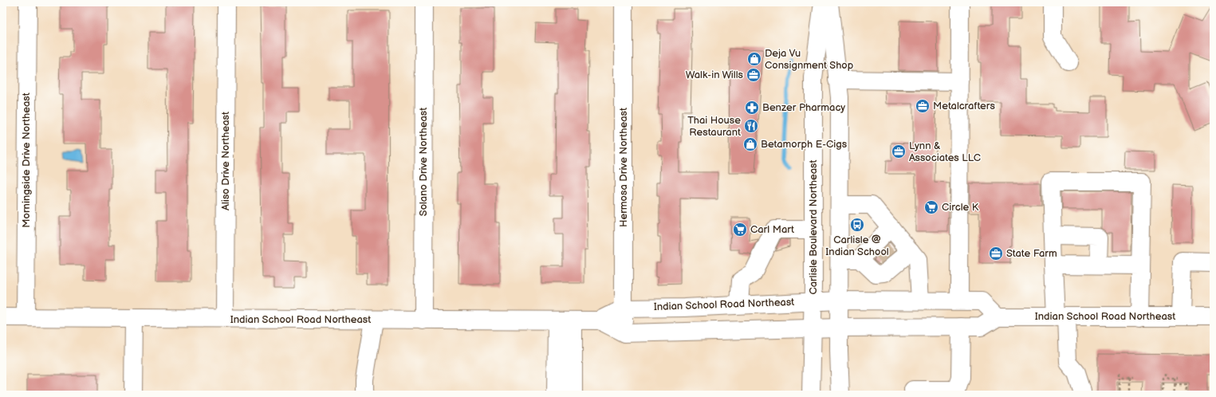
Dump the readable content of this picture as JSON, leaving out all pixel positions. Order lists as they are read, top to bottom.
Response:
{
  "streets": {
    "street": [
      "Morningside Drive Northeast",
      "Aliso Drive Northeast",
      "Solano Drive Northeast",
      "Hermosa Drive Northeast",
      "Carlisle Boulevard Northeast",
      "Indian School Road Northeast"
    ]
  },
  "crossings": [
    ["Morningside Drive Northeast", "Indian School Road Northeast"],
    ["Aliso Drive Northeast", "Indian School Road Northeast"],
    ["Solano Drive Northeast", "Indian School Road Northeast"],
    ["Hermosa Drive Northeast", "Indian School Road Northeast"],
    ["Carlisle Boulevard Northeast", "Indian School Road Northeast"]
  ],
  "places": {
    "shop": ["Deja Vu Consignment Shop", "Betamorph E-Cigs"],
    "office": [
      "Walk-in Wills",
      "Metalcrafters",
      "Lynn & Associates LLC",
      "State Farm"
    ],
    "pharmacy": ["Benzer Pharmacy"],
    "restaurant": ["Thai House Restaurant"],
    "supermarket": ["Circle K", "Carl Mart"],
    "bus stop": ["Carlisle @ Indian School"]
  }
}
